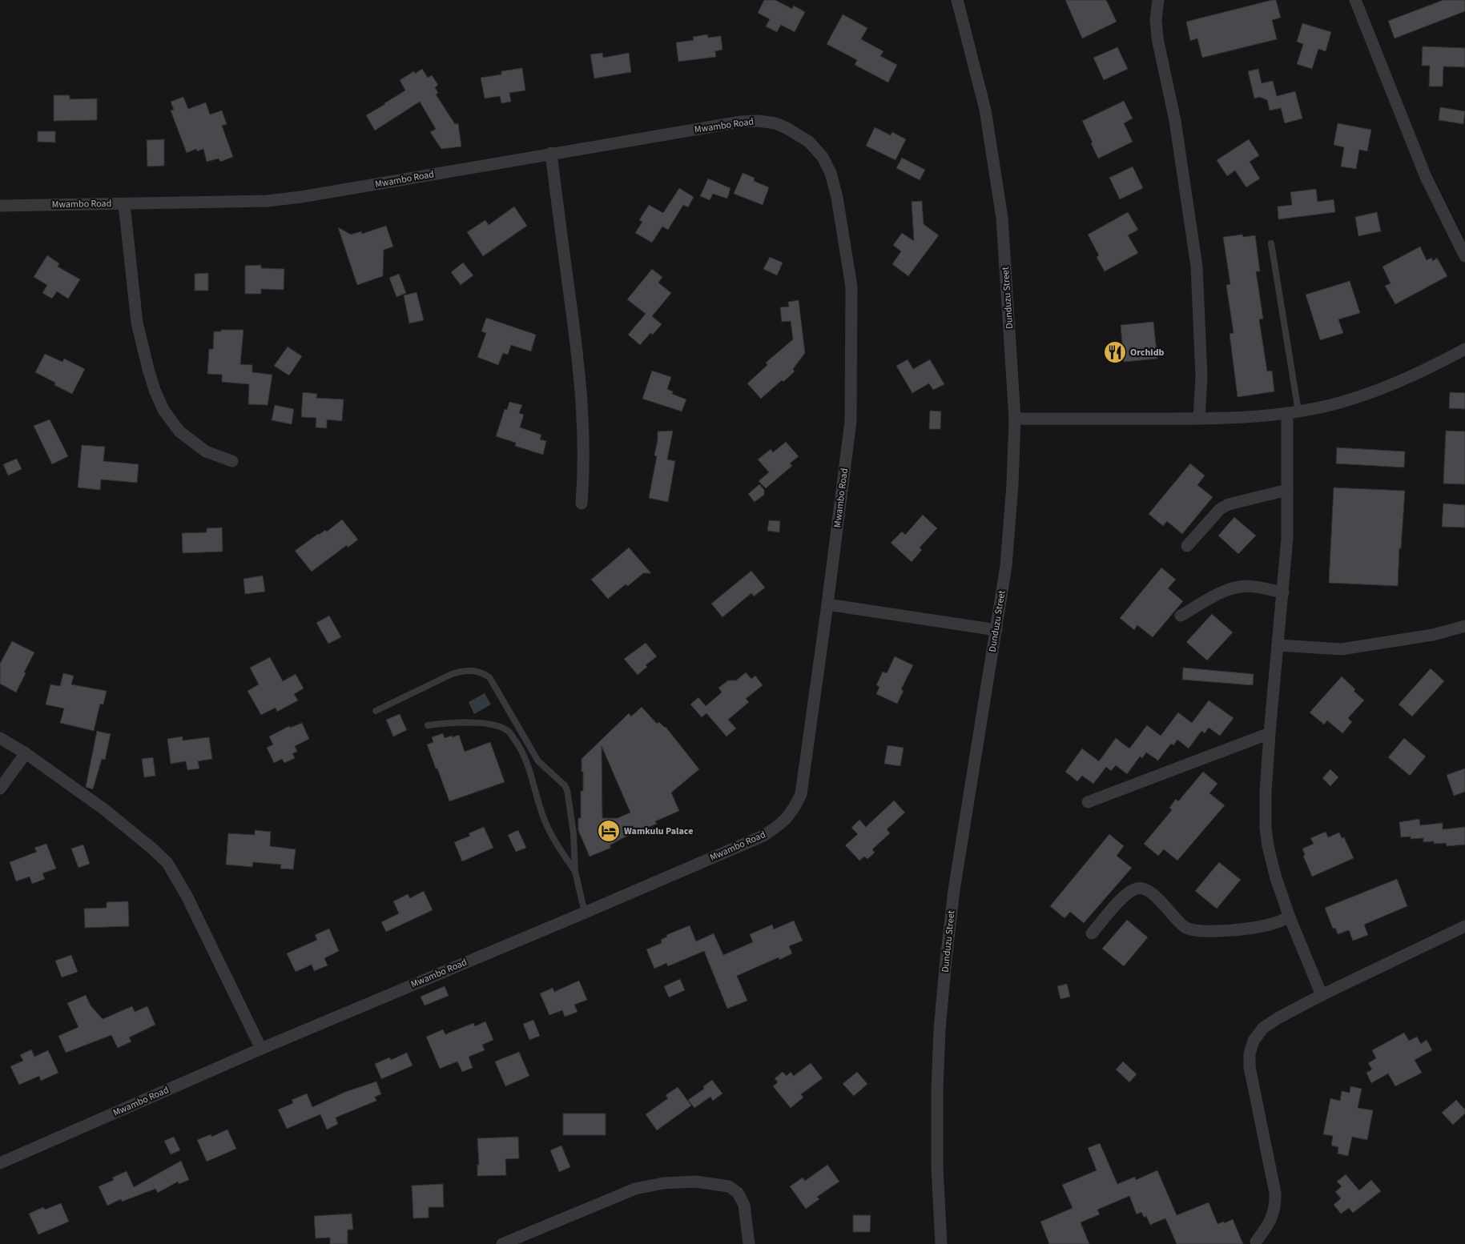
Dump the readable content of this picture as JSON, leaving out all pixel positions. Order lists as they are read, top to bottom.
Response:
{
  "streets": {
    "street": ["Mwambo Road", "Dunduzu Street"]
  },
  "places": {
    "restaurant": ["Orchidb"],
    "hotel": ["Wamkulu Palace"]
  }
}
